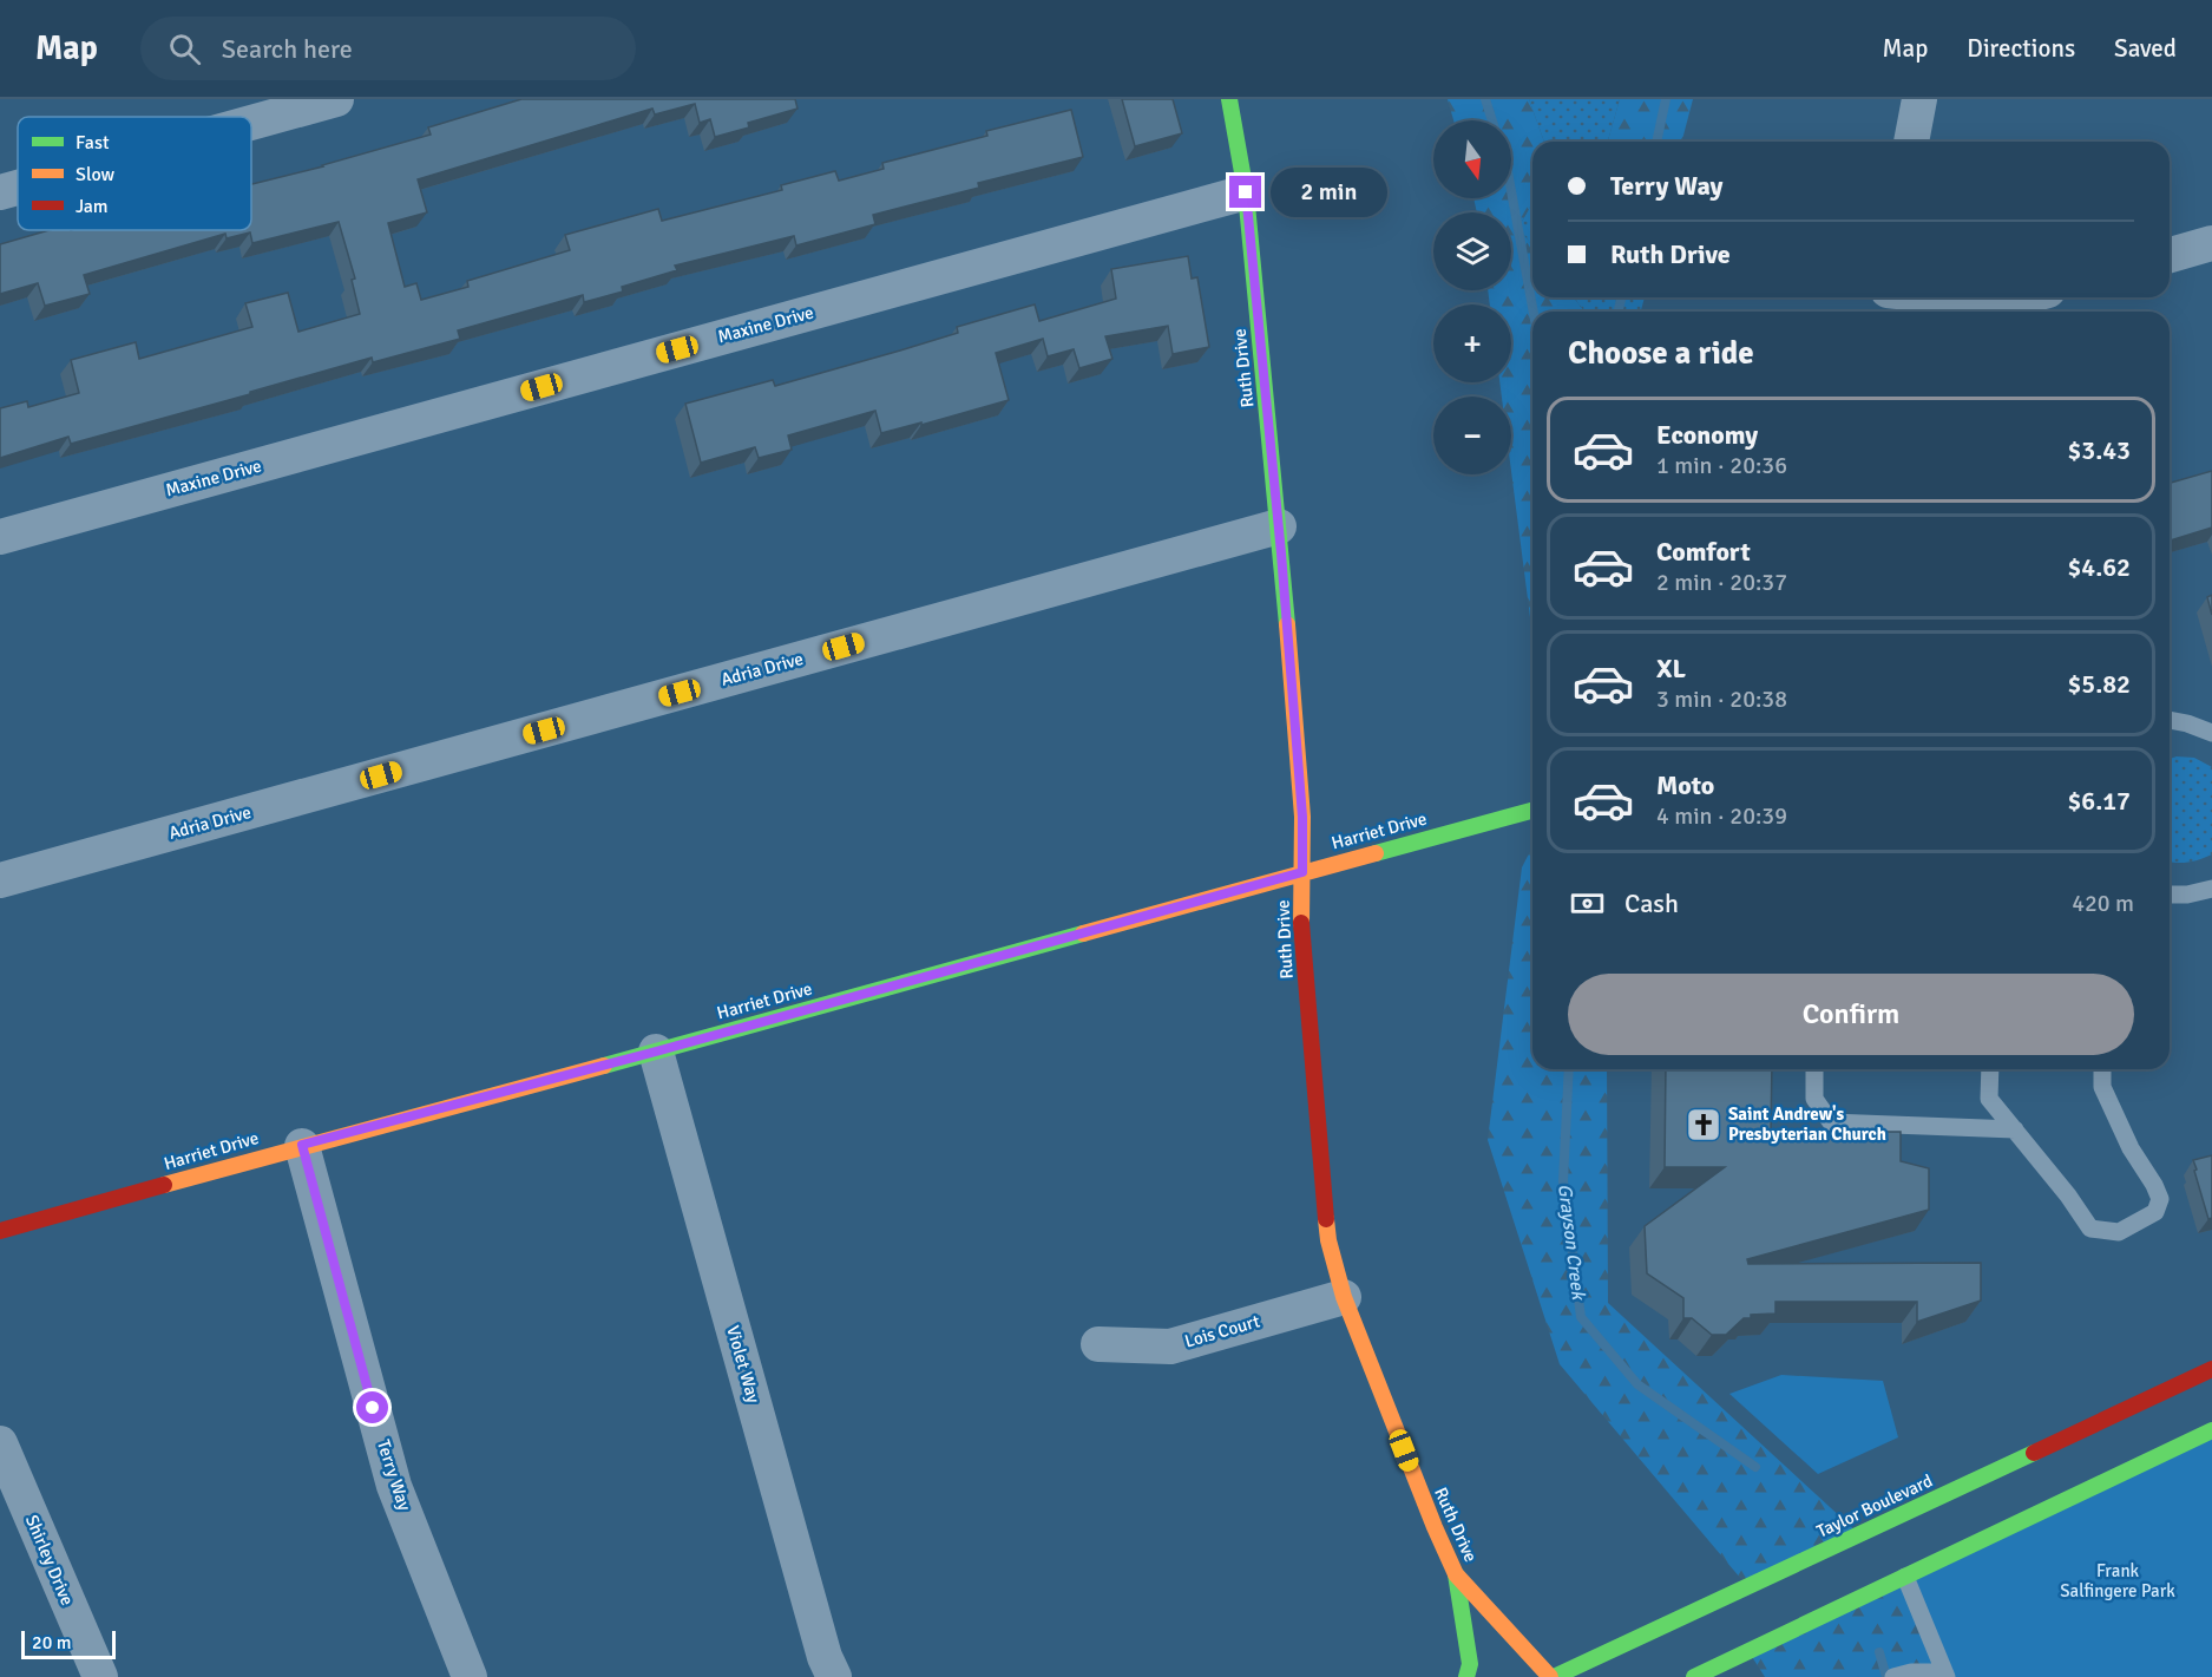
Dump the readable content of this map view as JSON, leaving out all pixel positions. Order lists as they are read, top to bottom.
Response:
{
  "streets": {
    "street": [
      "Maxine Drive",
      "Ruth Drive",
      "Adria Drive",
      "Harriet Drive",
      "Lois Court",
      "Violet Way",
      "Terry Way",
      "Taylor Boulevard",
      "Shirley Drive"
    ]
  },
  "crossings": [
    ["Maxine Drive", "Ruth Drive"],
    ["Ruth Drive", "Adria Drive"],
    ["Ruth Drive", "Harriet Drive"],
    ["Ruth Drive", "Lois Court"],
    ["Ruth Drive", "Taylor Boulevard"],
    ["Harriet Drive", "Violet Way"],
    ["Harriet Drive", "Terry Way"]
  ],
  "water": ["Grayson Creek"],
  "parks": ["Frank Salfingere Park"],
  "places": {
    "church": ["Saint Andrew's Presbyterian Church"]
  },
  "legend": ["Fast", "Slow", "Jam"],
  "scale_bar": "20 m",
  "north": "bottom",
  "page": {
    "header": "Map",
    "search": "Search here",
    "nav": ["Map", "Directions", "Saved"],
    "map_buttons": ["+", "−"],
    "banner": ["Terry Way", "Ruth Drive"],
    "bubble": "2 min",
    "heading": "Choose a ride",
    "list": [
      {
        "name": "Economy",
        "note": "1 min · 20:36",
        "value": "$3.43"
      },
      {
        "name": "Comfort",
        "note": "2 min · 20:37",
        "value": "$4.62"
      },
      {
        "name": "XL",
        "note": "3 min · 20:38",
        "value": "$5.82"
      },
      {
        "name": "Moto",
        "note": "4 min · 20:39",
        "value": "$6.17"
      }
    ],
    "pay": ["Cash", "420 m"],
    "buttons": "Confirm",
    "scale": "20 m"
  }
}
